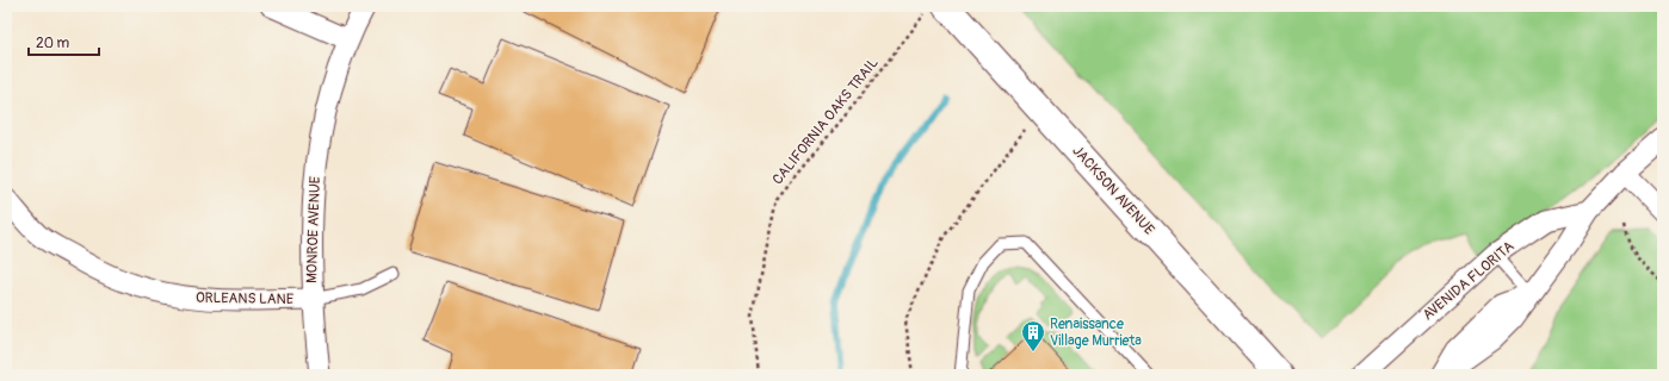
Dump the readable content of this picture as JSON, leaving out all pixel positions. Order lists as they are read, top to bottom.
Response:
{
  "streets": {
    "main road": ["JACKSON AVENUE"],
    "street": ["MONROE AVENUE", "AVENIDA FLORITA", "ORLEANS LANE"],
    "path": ["CALIFORNIA OAKS TRAIL"]
  },
  "crossings": [
    ["CALIFORNIA OAKS TRAIL", "JACKSON AVENUE"],
    ["MONROE AVENUE", "ORLEANS LANE"]
  ],
  "places": {
    "building": ["Renaissance Village Murrieta"]
  },
  "scale_bar": "20 m"
}
